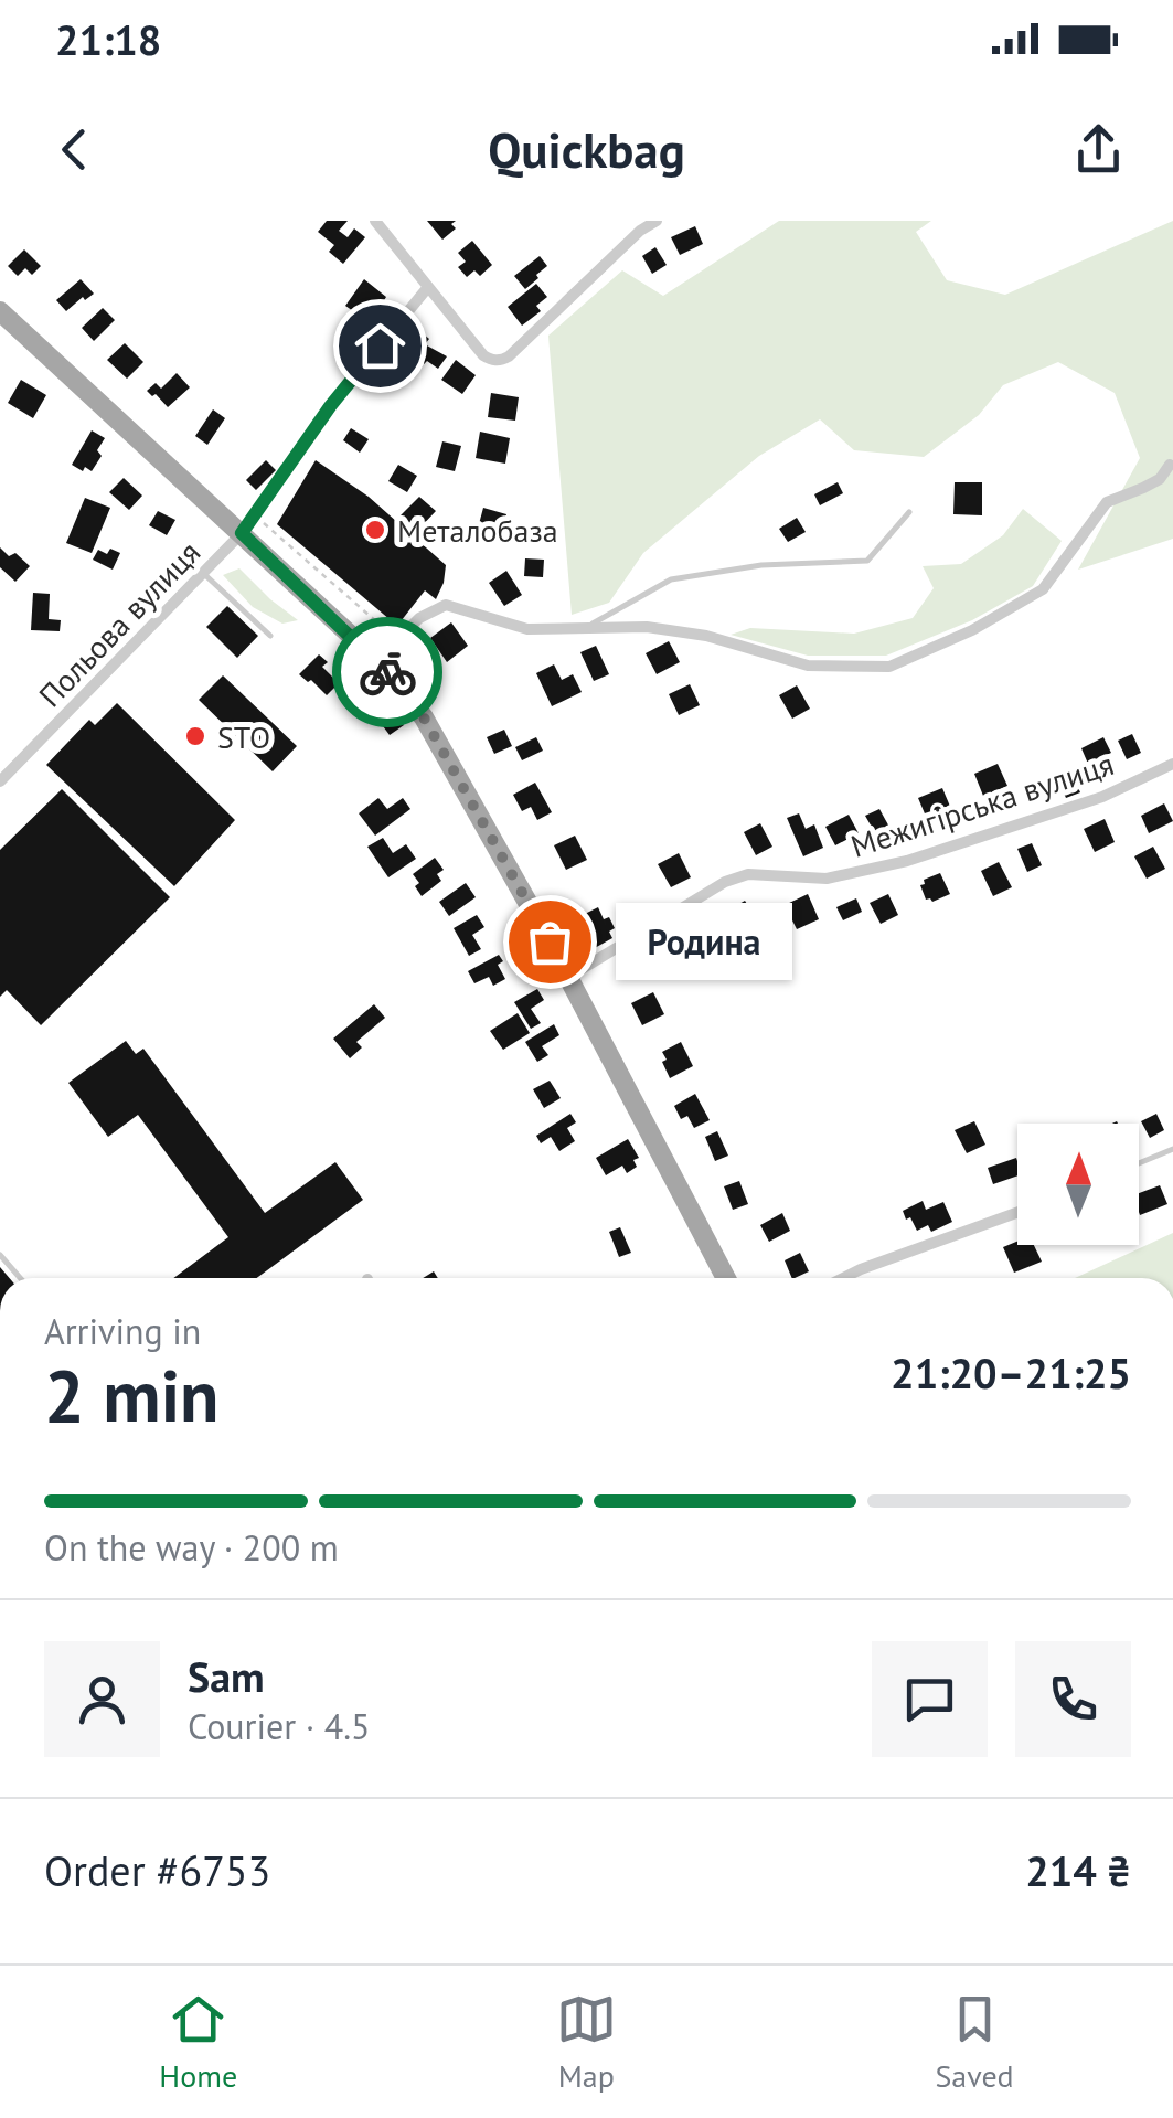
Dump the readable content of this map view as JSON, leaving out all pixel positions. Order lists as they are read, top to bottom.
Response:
{
  "streets": {
    "street": ["Польова вулиця", "Межигірська вулиця"]
  },
  "places": ["Металобаза", "STO", "Родина"],
  "north": "top",
  "page": {
    "status": "21:18",
    "header": "Quickbag",
    "bubble": "Родина",
    "heading": ["2 min", "Arriving in", "21:20–21:25"],
    "panel": [
      "Sam",
      "Courier · 4.5",
      "Order #6753",
      "214 ₴"
    ],
    "bar": "On the way · 200 m",
    "tabs": ["Home", "Map", "Saved"]
  }
}
